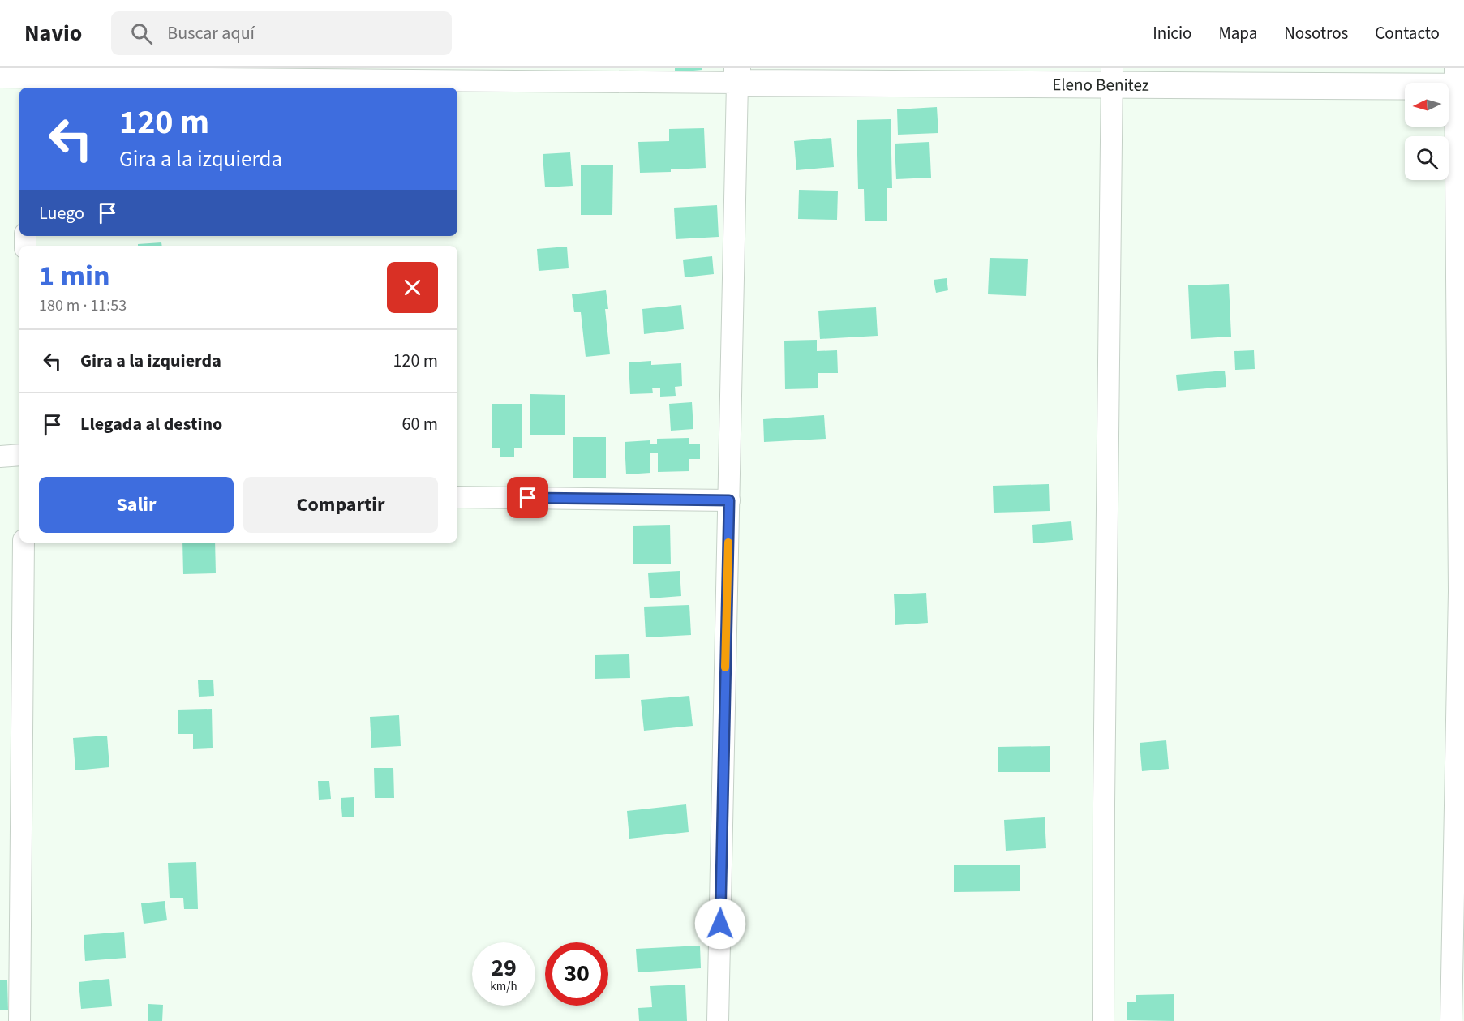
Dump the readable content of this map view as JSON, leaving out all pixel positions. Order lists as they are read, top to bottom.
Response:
{
  "streets": {
    "street": ["Eleno Benitez"]
  },
  "north": "left",
  "page": {
    "header": "Navio",
    "search": "Buscar aquí",
    "nav": [
      "Inicio",
      "Mapa",
      "Nosotros",
      "Contacto"
    ],
    "turn": ["120 m", "Gira a la izquierda"],
    "then": "Luego",
    "heading": ["1 min", "180 m · 11:53"],
    "list": [
      {
        "name": "Gira a la izquierda",
        "value": "120 m"
      },
      {
        "name": "Llegada al destino",
        "value": "60 m"
      }
    ],
    "buttons": ["Salir", "Compartir"],
    "speed": "29 km/h",
    "limit": "30"
  }
}
